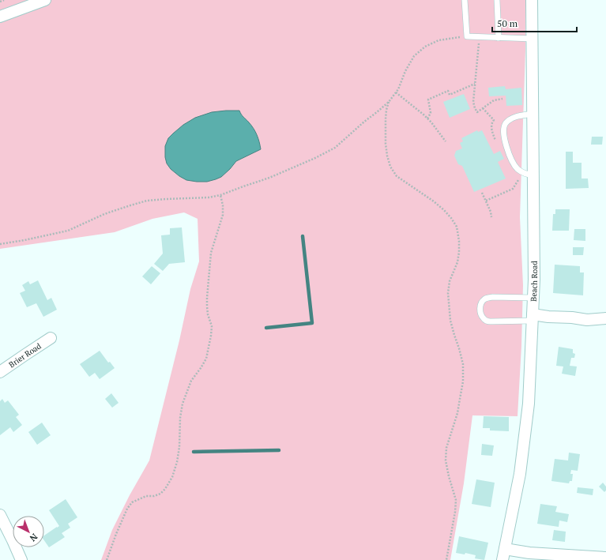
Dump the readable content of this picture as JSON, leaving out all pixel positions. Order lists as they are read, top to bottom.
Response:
{
  "streets": {
    "street": ["Beach Road", "Brier Road"]
  },
  "scale_bar": "50 m",
  "north": "bottom right"
}
